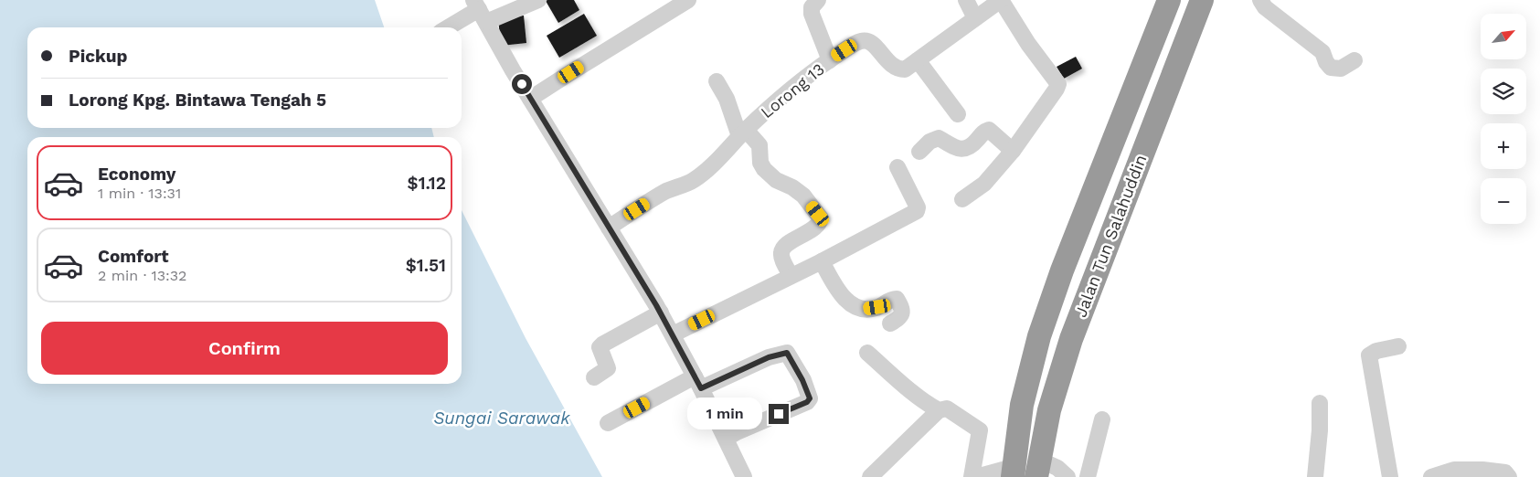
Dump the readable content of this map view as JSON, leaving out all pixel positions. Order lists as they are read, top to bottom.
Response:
{
  "streets": {
    "highway": ["Jalan Tun Salahuddin"],
    "street": ["Lorong 13"]
  },
  "water": ["Sungai Sarawak"],
  "north": "top right",
  "page": {
    "map_buttons": ["+", "−"],
    "banner": ["Pickup", "Lorong Kpg. Bintawa Tengah 5"],
    "list": [
      {
        "name": "Economy",
        "note": "1 min · 13:31",
        "value": "$1.12"
      },
      {
        "name": "Comfort",
        "note": "2 min · 13:32",
        "value": "$1.51"
      }
    ],
    "buttons": "Confirm",
    "bubble": "1 min"
  }
}
